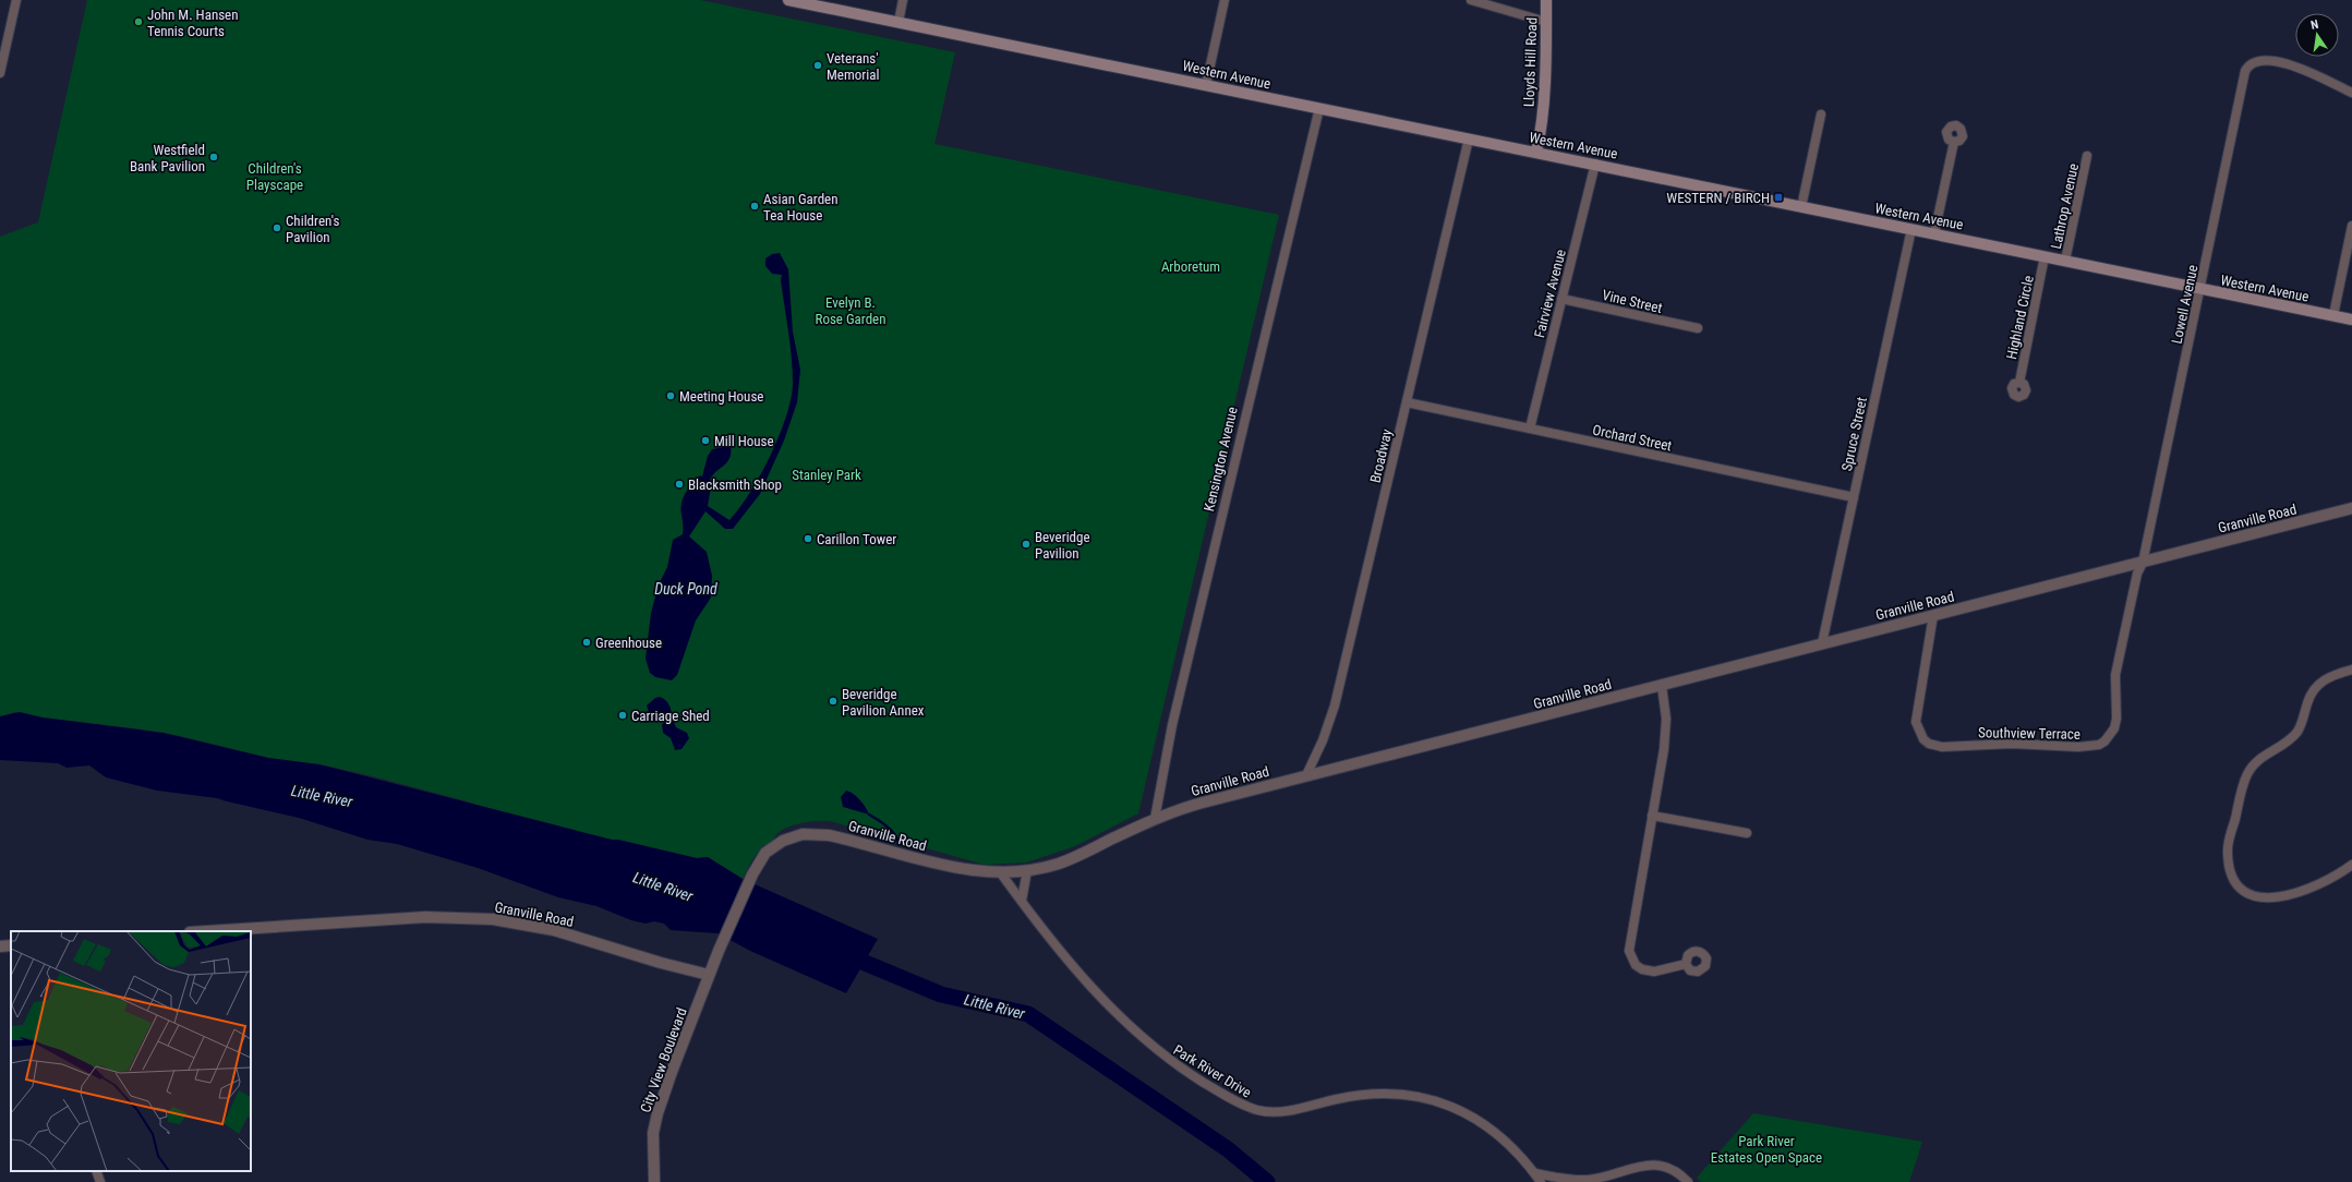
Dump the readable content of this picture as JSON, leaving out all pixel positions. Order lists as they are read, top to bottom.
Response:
{
  "streets": {
    "main road": ["Lloyds Hill Road", "Western Avenue"],
    "street": [
      "Lathrop Avenue",
      "Fairview Avenue",
      "Vine Street",
      "Lowell Avenue",
      "Highland Circle",
      "Spruce Street",
      "Orchard Street",
      "Broadway",
      "Kensington Avenue",
      "Granville Road",
      "Southview Terrace",
      "City View Boulevard",
      "Park River Drive"
    ]
  },
  "crossings": [
    ["Lloyds Hill Road", "Western Avenue"],
    ["Western Avenue", "Lathrop Avenue"],
    ["Western Avenue", "Fairview Avenue"],
    ["Western Avenue", "Lowell Avenue"],
    ["Western Avenue", "Highland Circle"],
    ["Western Avenue", "Spruce Street"],
    ["Western Avenue", "Broadway"],
    ["Western Avenue", "Kensington Avenue"],
    ["Fairview Avenue", "Vine Street"],
    ["Fairview Avenue", "Orchard Street"],
    ["Lowell Avenue", "Granville Road"],
    ["Lowell Avenue", "Southview Terrace"],
    ["Spruce Street", "Orchard Street"],
    ["Spruce Street", "Granville Road"],
    ["Orchard Street", "Broadway"],
    ["Broadway", "Granville Road"],
    ["Kensington Avenue", "Granville Road"],
    ["Granville Road", "Southview Terrace"],
    ["Granville Road", "City View Boulevard"],
    ["Granville Road", "Park River Drive"]
  ],
  "water": ["Duck Pond", "Little River"],
  "parks": [
    "Children's Playscape",
    "Arboretum",
    "Evelyn B. Rose Garden",
    "Stanley Park",
    "Park River Estates Open Space"
  ],
  "places": {
    "other": [
      "John M. Hansen Tennis Courts",
      "Veterans' Memorial",
      "Westfield Bank Pavilion",
      "Asian Garden Tea House",
      "Children's Pavilion",
      "Meeting House",
      "Mill House",
      "Blacksmith Shop",
      "Carillon Tower",
      "Beveridge Pavilion",
      "Greenhouse",
      "Beveridge Pavilion Annex",
      "Carriage Shed"
    ],
    "transit": ["WESTERN / BIRCH"]
  },
  "north": "top"
}
